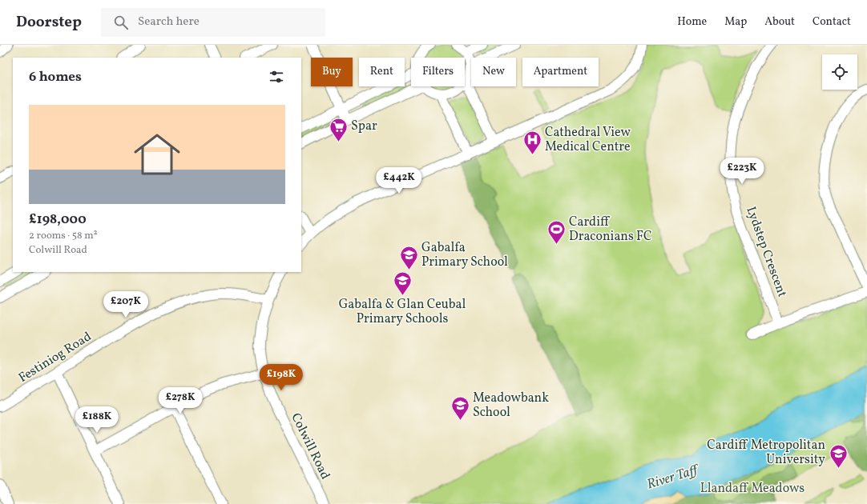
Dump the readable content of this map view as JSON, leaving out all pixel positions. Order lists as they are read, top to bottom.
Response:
{
  "streets": {
    "street": ["Lydstep Crescent", "Festiniog Road", "Colwill Road"]
  },
  "crossings": [
    ["Festiniog Road", "Colwill Road"]
  ],
  "water": ["River Taff"],
  "parks": ["Llandaff Meadows"],
  "places": {
    "supermarket": ["Spar"],
    "hospital": ["Cathedral View Medical Centre"],
    "sports": ["Cardiff Draconians FC"],
    "school or university": [
      "Gabalfa Primary School",
      "Gabalfa & Glan Ceubal Primary Schools",
      "Meadowbank School",
      "Cardiff Metropolitan University"
    ]
  },
  "page": {
    "header": "Doorstep",
    "search": "Search here",
    "nav": [
      "Home",
      "Map",
      "About",
      "Contact"
    ],
    "chip": [
      "Buy",
      "Rent",
      "Filters",
      "New",
      "Apartment"
    ],
    "heading": "6 homes",
    "list": [
      {
        "name": "£198,000",
        "note": "2 rooms · 58 m² · Colwill Road"
      }
    ],
    "price": [
      "£223K",
      "£442K",
      "£207K",
      "£198K",
      "£278K",
      "£188K"
    ]
  }
}
